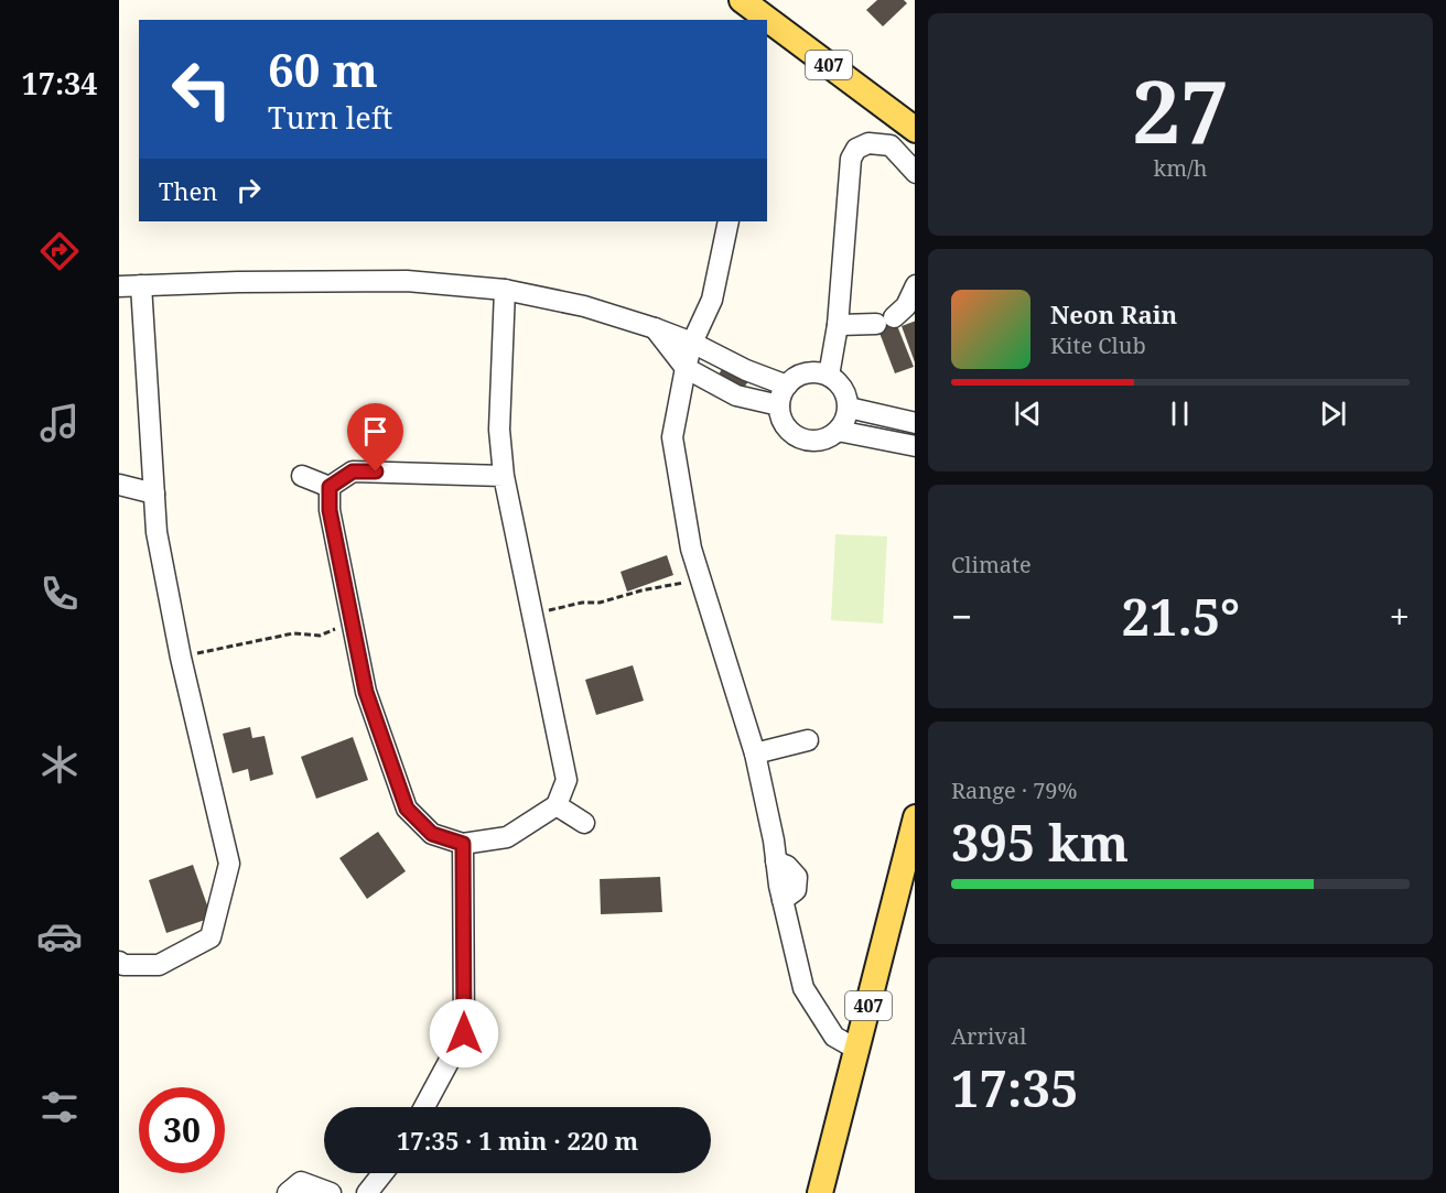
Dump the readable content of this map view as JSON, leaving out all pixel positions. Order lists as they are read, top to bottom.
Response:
{
  "streets": {
    "main road": ["407"]
  },
  "page": {
    "tabs": "17:34",
    "tile": [
      ["27", "km/h"],
      "Climate",
      ["Range · 79%", "395 km"],
      ["Arrival", "17:35"]
    ],
    "turn": ["60 m", "Turn left"],
    "then": "Then",
    "song": ["Neon Rain", "Kite Club"],
    "heat": ["−", "21.5°", "+"],
    "limit": "30",
    "trip": "17:35 · 1 min · 220 m"
  }
}
